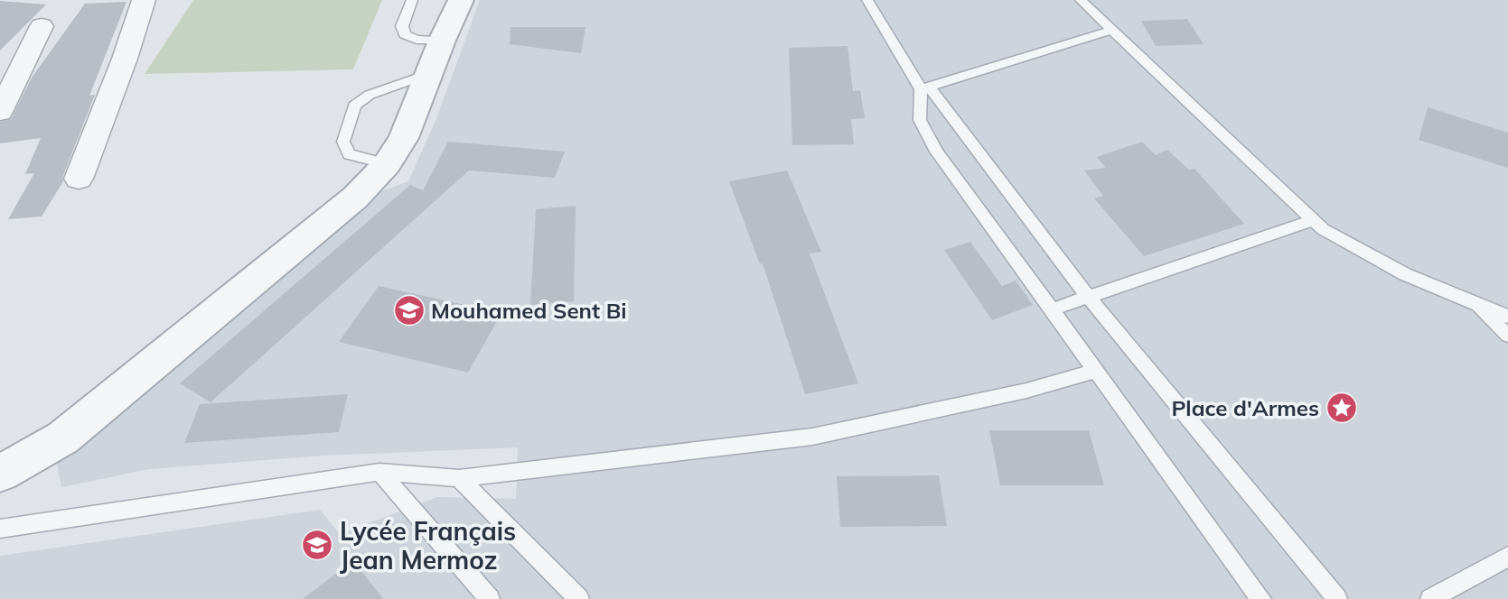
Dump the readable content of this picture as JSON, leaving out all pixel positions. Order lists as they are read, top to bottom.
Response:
{
  "places": {
    "school or university": ["Mouhamed Sent Bi", "Lycée Français Jean Mermoz"],
    "place": ["Place d'Armes"]
  }
}
